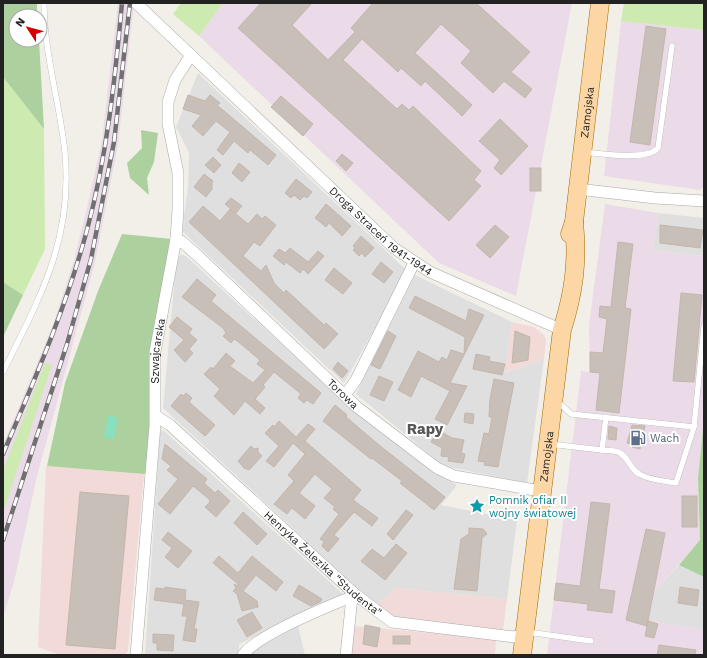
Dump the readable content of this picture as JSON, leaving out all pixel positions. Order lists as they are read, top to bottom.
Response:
{
  "streets": {
    "main road": ["Zamojska"],
    "street": [
      "Droga Straceń 1941-1944",
      "Szwajcarska",
      "Torowa",
      "Henryka Żelezika \"Studenta\""
    ]
  },
  "crossings": [
    ["Zamojska", "Droga Straceń 1941-1944"],
    ["Zamojska", "Torowa"],
    ["Zamojska", "Henryka Żelezika \"Studenta\""],
    ["Droga Straceń 1941-1944", "Szwajcarska"],
    ["Szwajcarska", "Torowa"],
    ["Szwajcarska", "Henryka Żelezika \"Studenta\""]
  ],
  "districts": ["Rapy"],
  "places": {
    "fuel station": ["Wach"],
    "place": ["Pomnik ofiar II wojny światowej"]
  },
  "north": "top left"
}
